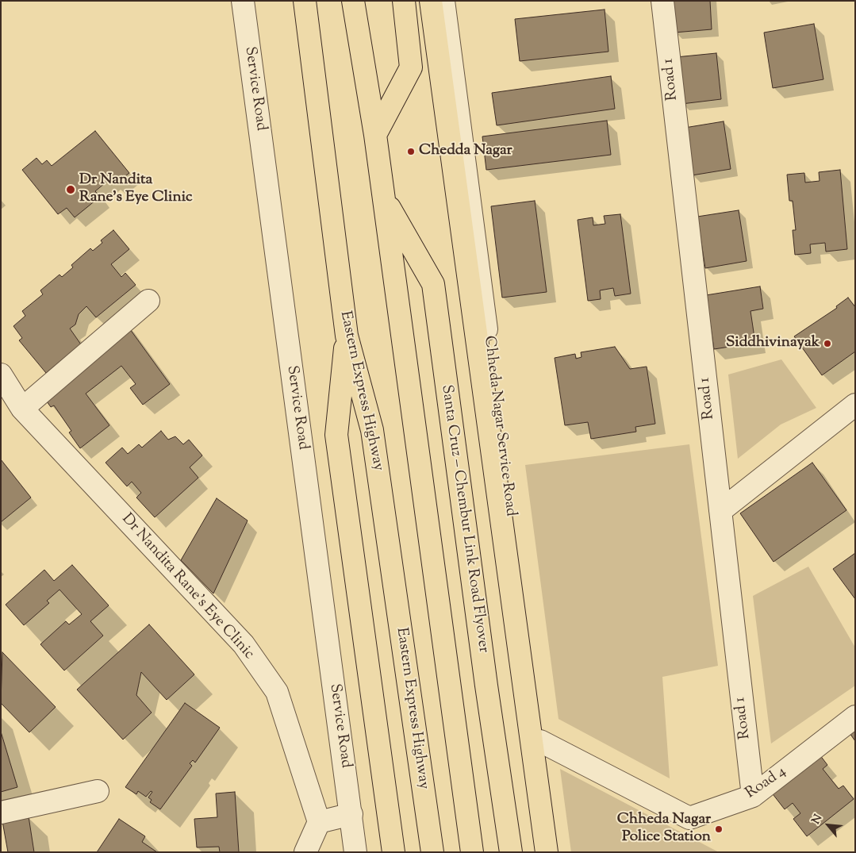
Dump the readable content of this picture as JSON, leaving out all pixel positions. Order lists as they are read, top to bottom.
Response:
{
  "streets": {
    "highway": ["Eastern Express Highway", "Santa Cruz – Chembur Link Road Flyover"],
    "street": [
      "Road 1",
      "Service Road",
      "Chheda Nagar Service Road",
      "Dr Nandita Rane's Eye Clinic",
      "Road 4"
    ]
  },
  "crossings": [
    ["Road 1", "Road 4"],
    ["Chheda Nagar Service Road", "Road 4"]
  ],
  "places": [
    "Chedda Nagar",
    "Dr Nandita Rane's Eye Clinic",
    "Siddhivinayak",
    "Chheda Nagar Police Station"
  ],
  "north": "top left"
}
